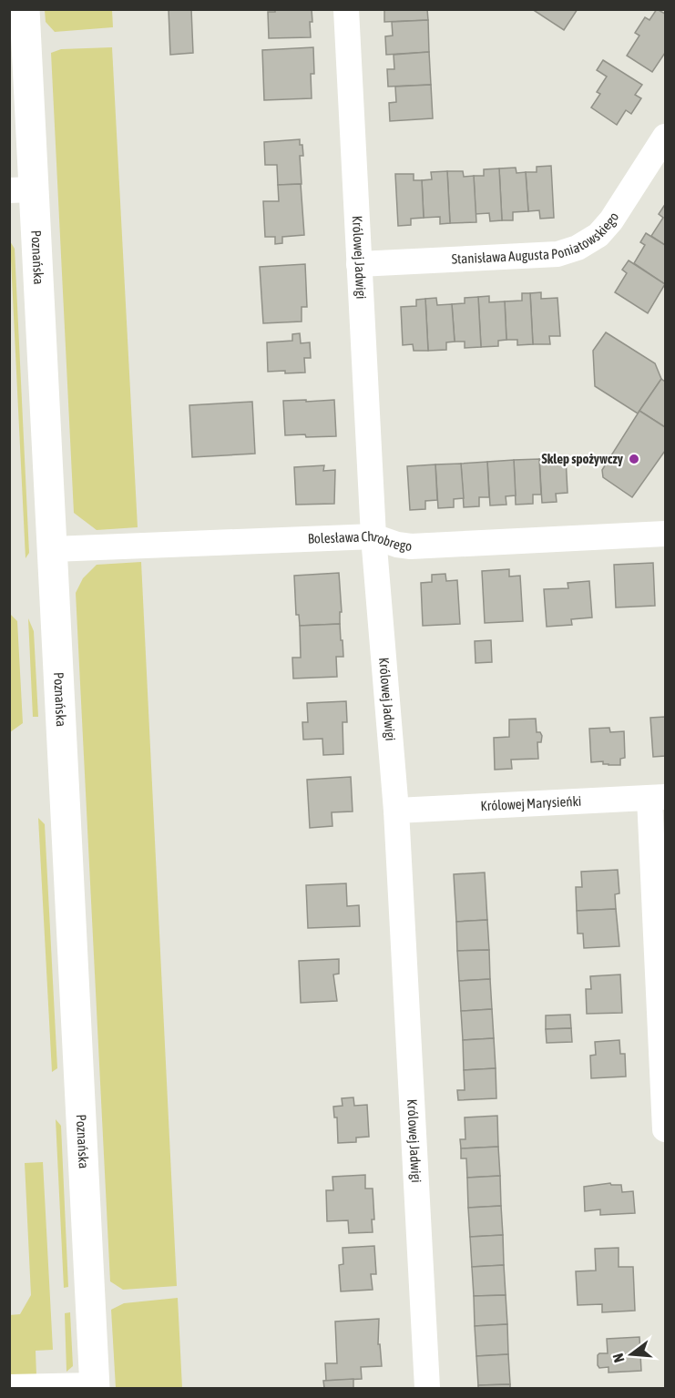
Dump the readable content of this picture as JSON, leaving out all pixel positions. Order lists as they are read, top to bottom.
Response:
{
  "streets": {
    "main road": ["Poznańska"],
    "street": [
      "Stanisława Augusta Poniatowskiego",
      "Królowej Jadwigi",
      "Bolesława Chrobrego",
      "Królowej Marysieńki"
    ]
  },
  "crossings": [
    ["Stanisława Augusta Poniatowskiego", "Królowej Jadwigi"],
    ["Poznańska", "Bolesława Chrobrego"],
    ["Królowej Jadwigi", "Bolesława Chrobrego"],
    ["Królowej Jadwigi", "Królowej Marysieńki"]
  ],
  "places": ["Sklep spożywczy"],
  "north": "left"
}
